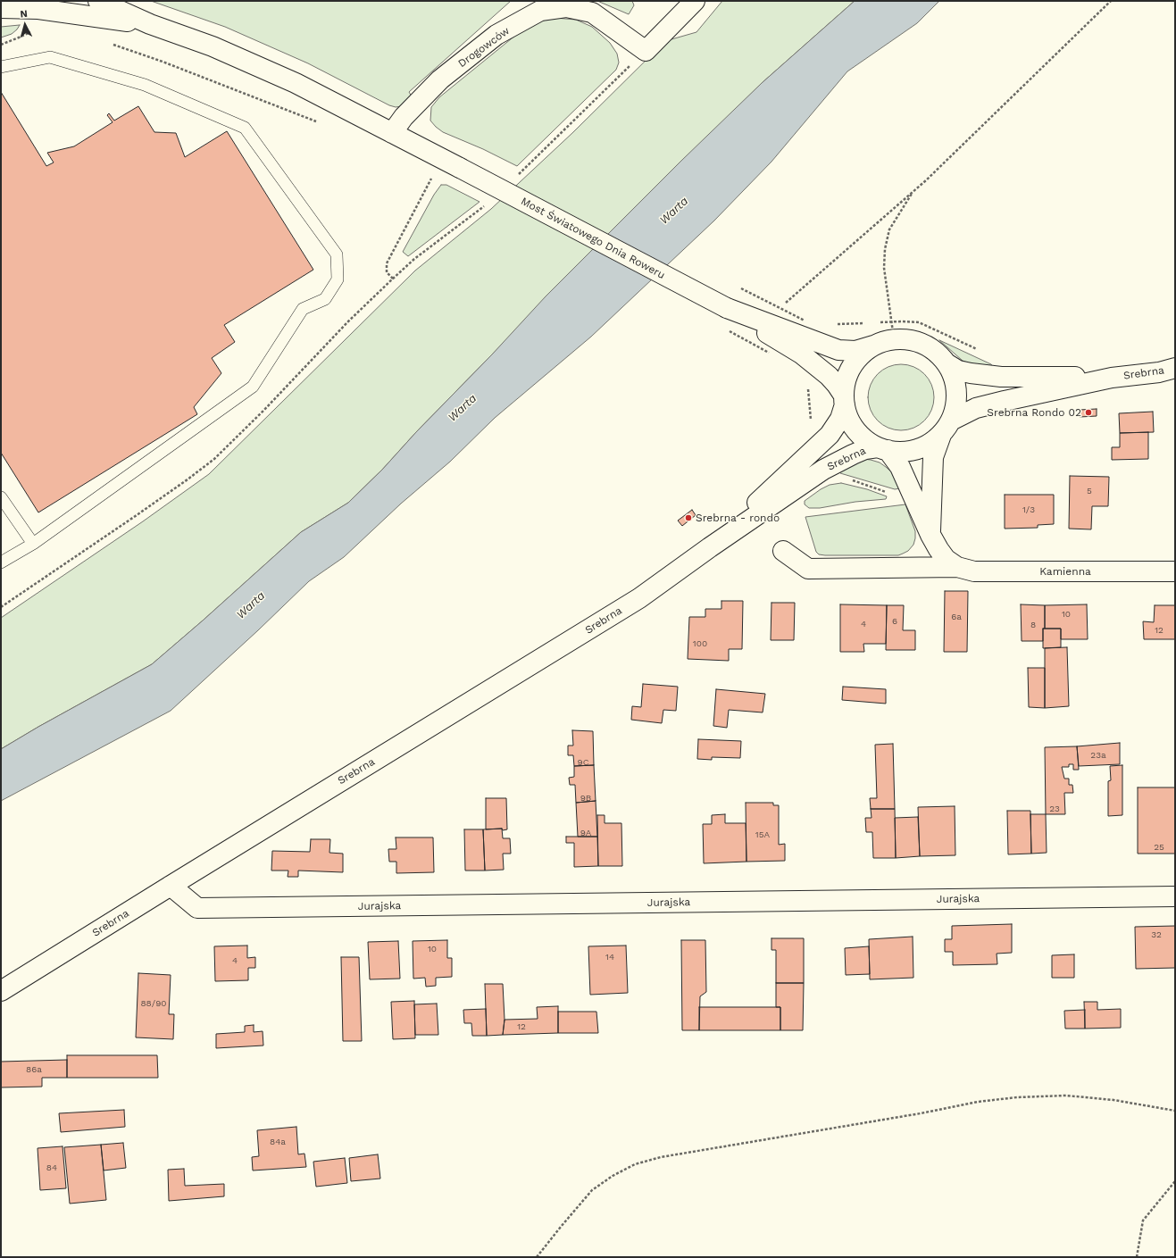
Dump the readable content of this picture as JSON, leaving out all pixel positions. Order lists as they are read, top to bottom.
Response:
{
  "streets": {
    "street": [
      "Drogowców",
      "Most Światowego Dnia Roweru",
      "Srebrna",
      "Kamienna",
      "Jurajska"
    ]
  },
  "crossings": [
    ["Drogowców", "Most Światowego Dnia Roweru"],
    ["Srebrna", "Kamienna"],
    ["Srebrna", "Jurajska"]
  ],
  "water": ["Warta"],
  "places": ["Srebrna Rondo 02", "Srebrna - rondo"],
  "house_numbers": [
    "5",
    "1/3",
    "10",
    "6a",
    "6",
    "4",
    "8",
    "12",
    "100",
    "23a",
    "9C",
    "9B",
    "23",
    "9A",
    "15A",
    "25",
    "32",
    "10",
    "14",
    "4",
    "88/90",
    "12",
    "86a",
    "84a",
    "84"
  ],
  "north": "top"
}
